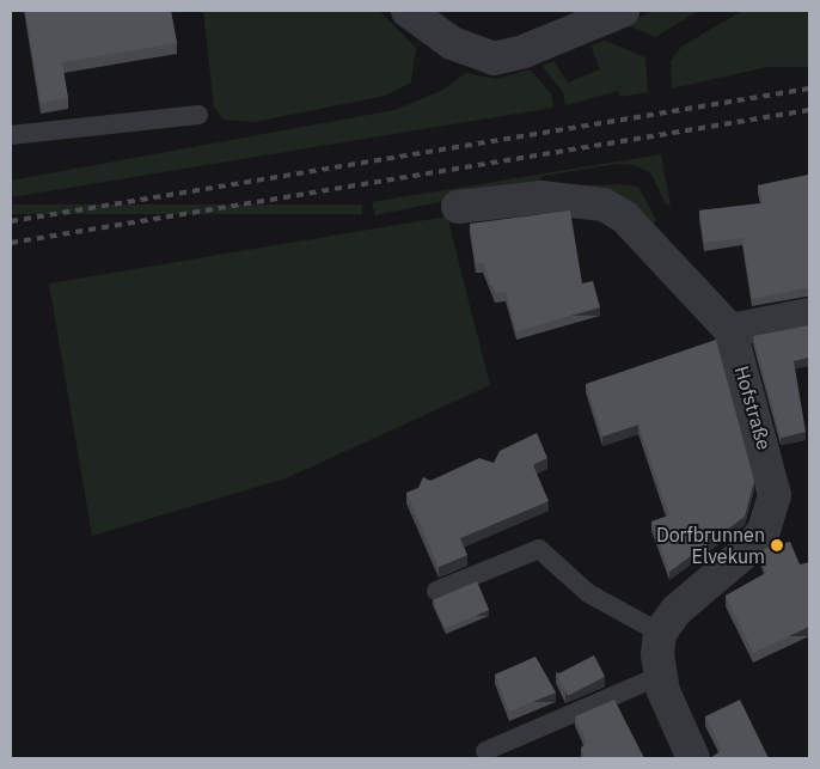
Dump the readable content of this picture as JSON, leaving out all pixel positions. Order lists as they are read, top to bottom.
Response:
{
  "streets": {
    "street": ["Hofstraße"]
  },
  "places": ["Dorfbrunnen Elvekum"]
}
